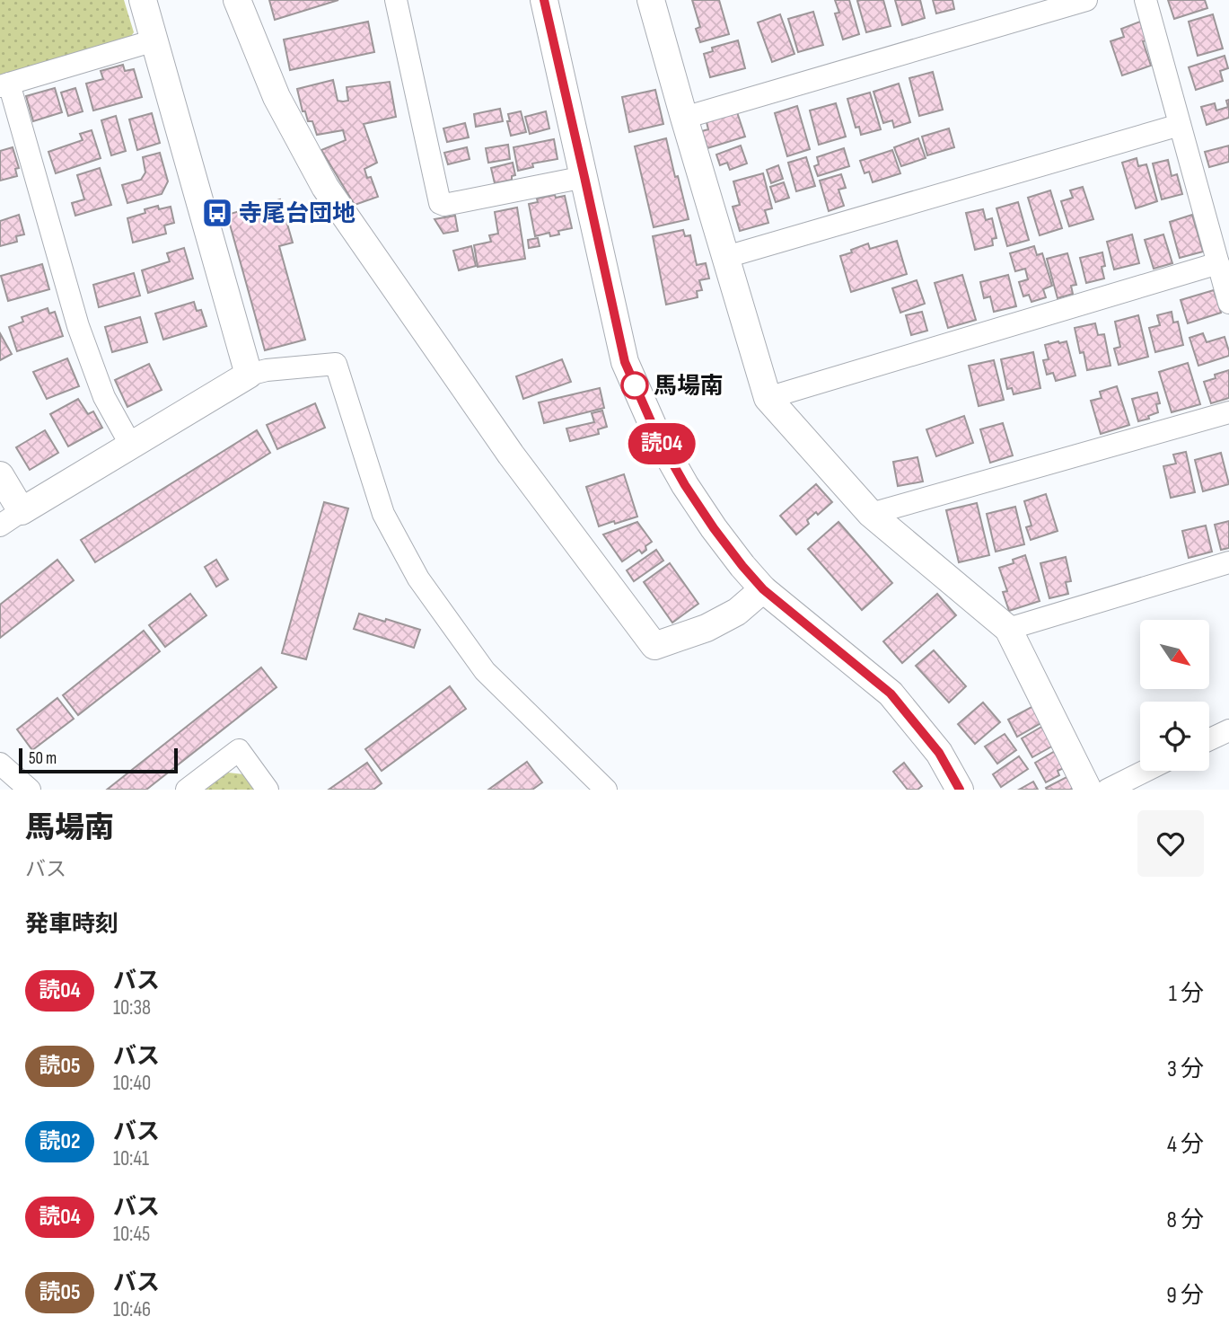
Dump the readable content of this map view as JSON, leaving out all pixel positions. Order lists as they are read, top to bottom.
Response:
{
  "places": {
    "bus stop": ["寺尾台団地"],
    "other": ["馬場南"]
  },
  "lines": ["bus line 読04"],
  "scale_bar": "50 m",
  "north": "bottom right",
  "page": {
    "on_map": "読04",
    "scale": "50 m",
    "heading": [
      ["馬場南", "バス"],
      "発車時刻"
    ],
    "list": [
      {
        "mark": "読04",
        "name": "バス",
        "note": "10:38",
        "value": "1 分"
      },
      {
        "mark": "読05",
        "name": "バス",
        "note": "10:40",
        "value": "3 分"
      },
      {
        "mark": "読02",
        "name": "バス",
        "note": "10:41",
        "value": "4 分"
      },
      {
        "mark": "読04",
        "name": "バス",
        "note": "10:45",
        "value": "8 分"
      },
      {
        "mark": "読05",
        "name": "バス",
        "note": "10:46",
        "value": "9 分"
      }
    ]
  }
}
